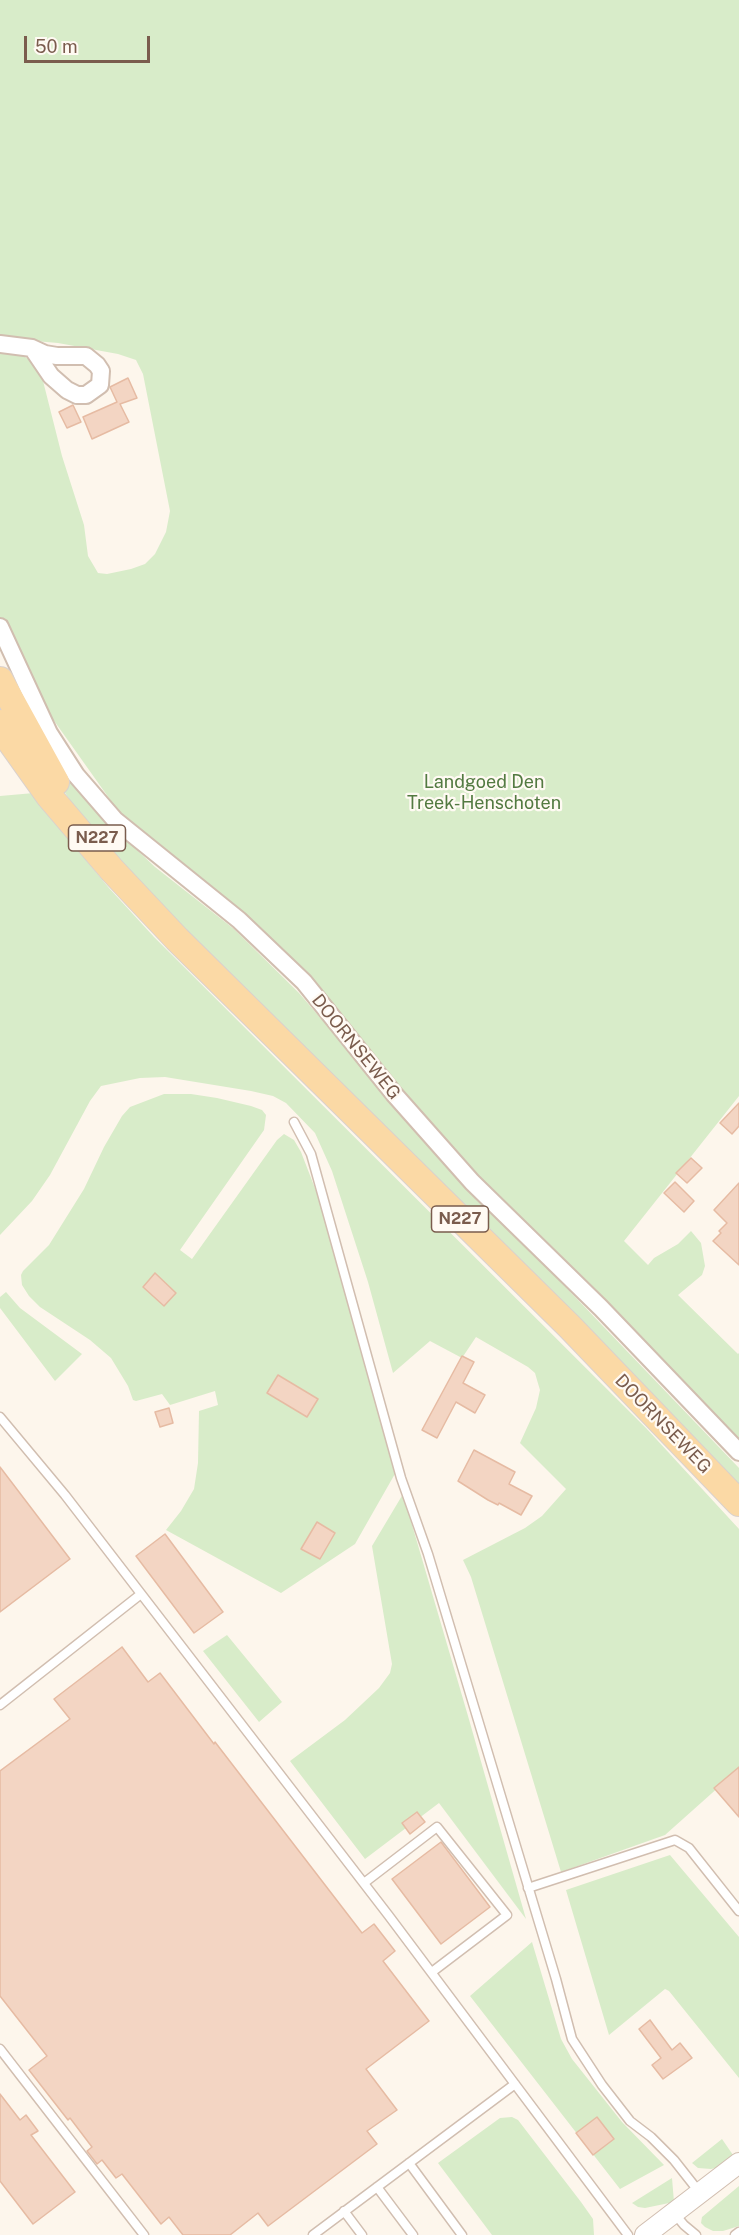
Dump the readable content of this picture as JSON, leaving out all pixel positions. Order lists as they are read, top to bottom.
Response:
{
  "streets": {
    "main road": ["N227", "DOORNSEWEG"]
  },
  "parks": ["Landgoed Den Treek-Henschoten"],
  "scale_bar": "50 m"
}
